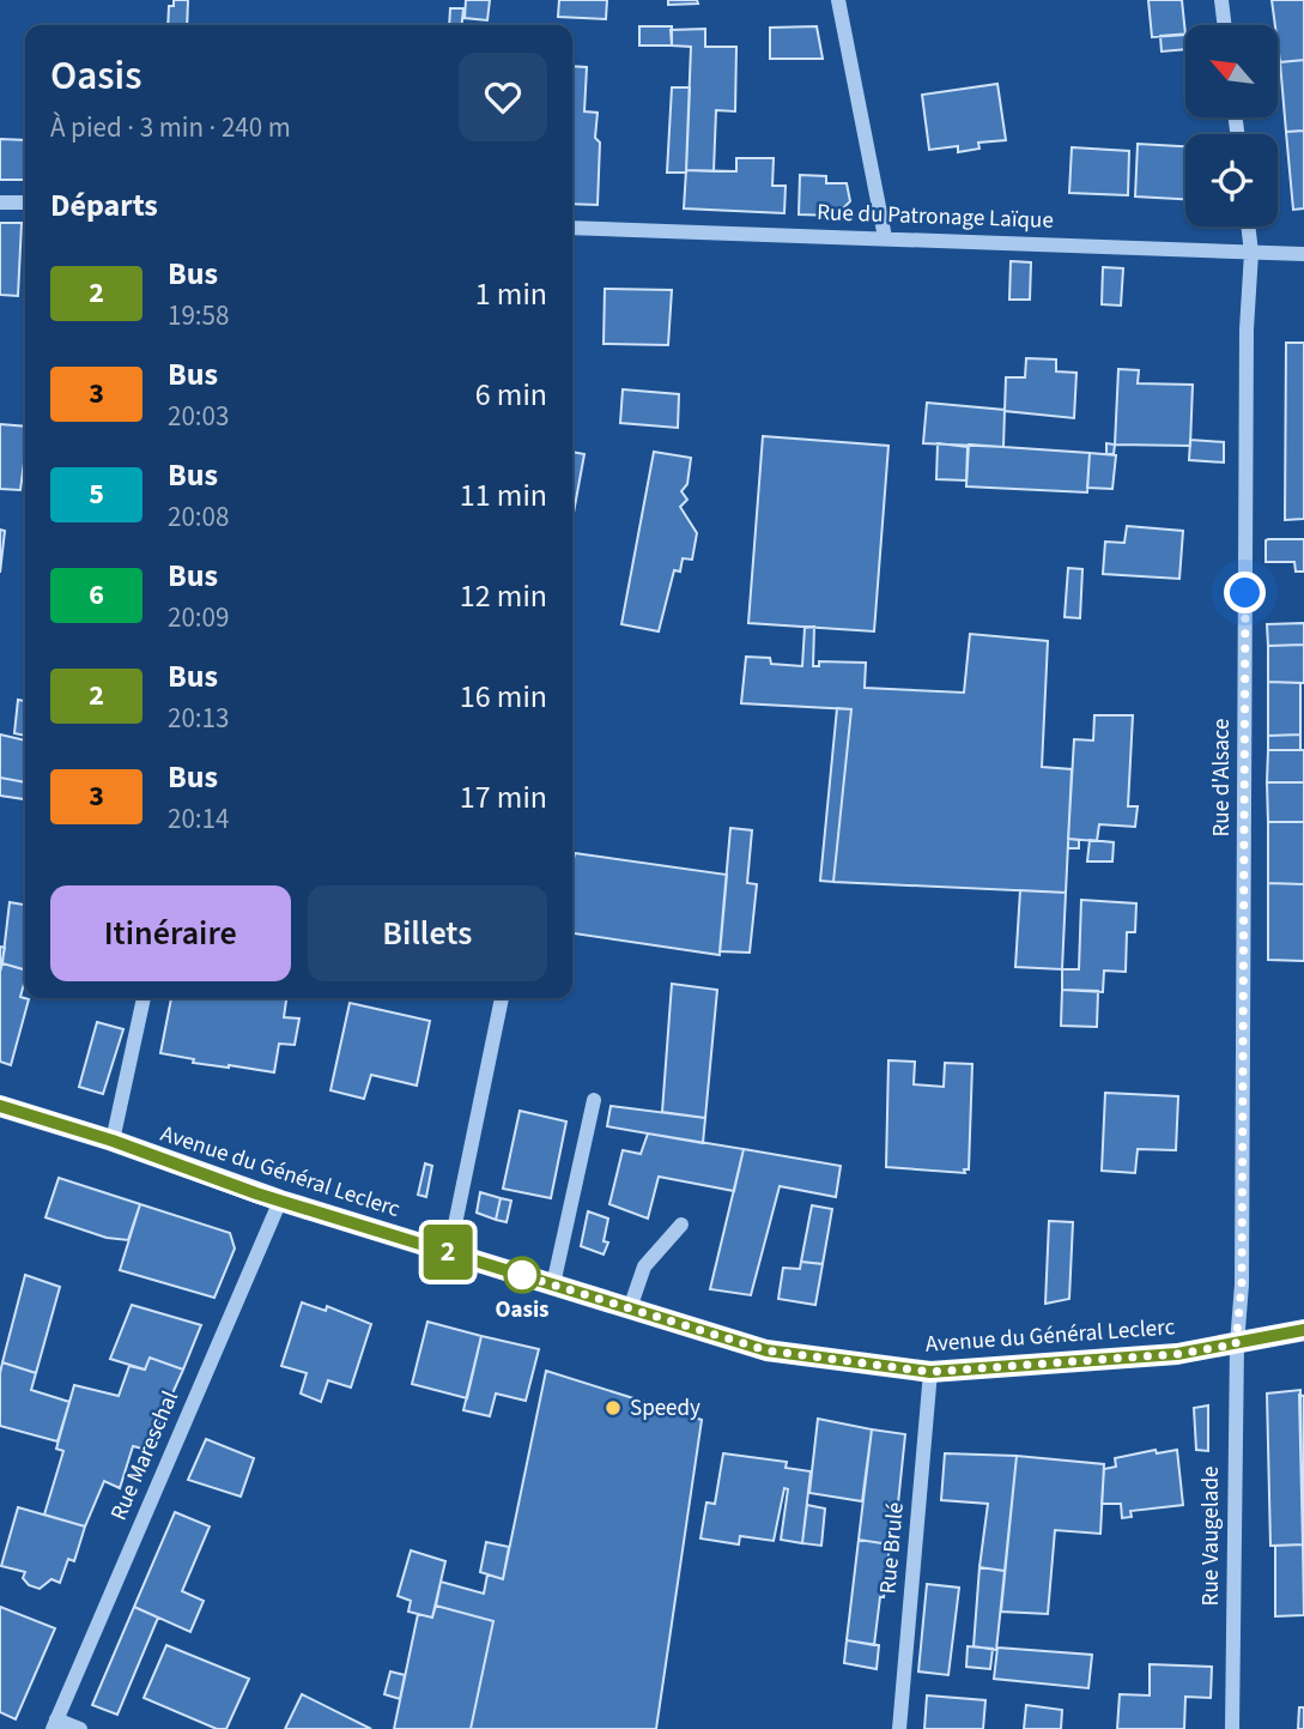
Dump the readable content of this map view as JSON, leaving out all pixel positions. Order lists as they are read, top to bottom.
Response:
{
  "streets": {
    "main road": ["Avenue du Général Leclerc"],
    "street": [
      "Rue du Patronage Laïque",
      "Rue d'Alsace",
      "Rue Mareschal",
      "Rue Vaugelade",
      "Rue Brulé"
    ]
  },
  "crossings": [
    ["Rue du Patronage Laïque", "Rue d'Alsace"],
    ["Rue d'Alsace", "Avenue du Général Leclerc"],
    ["Rue d'Alsace", "Rue Vaugelade"],
    ["Avenue du Général Leclerc", "Rue Mareschal"],
    ["Avenue du Général Leclerc", "Rue Vaugelade"],
    ["Avenue du Général Leclerc", "Rue Brulé"]
  ],
  "places": ["Oasis", "Speedy"],
  "lines": ["bus line 2"],
  "north": "top left",
  "page": {
    "on_map": "2",
    "heading": [
      ["Oasis", "À pied · 3 min · 240 m"],
      "Départs"
    ],
    "list": [
      {
        "mark": "2",
        "name": "Bus",
        "note": "19:58",
        "value": "1 min"
      },
      {
        "mark": "3",
        "name": "Bus",
        "note": "20:03",
        "value": "6 min"
      },
      {
        "mark": "5",
        "name": "Bus",
        "note": "20:08",
        "value": "11 min"
      },
      {
        "mark": "6",
        "name": "Bus",
        "note": "20:09",
        "value": "12 min"
      },
      {
        "mark": "2",
        "name": "Bus",
        "note": "20:13",
        "value": "16 min"
      },
      {
        "mark": "3",
        "name": "Bus",
        "note": "20:14",
        "value": "17 min"
      }
    ],
    "buttons": ["Itinéraire", "Billets"]
  }
}
